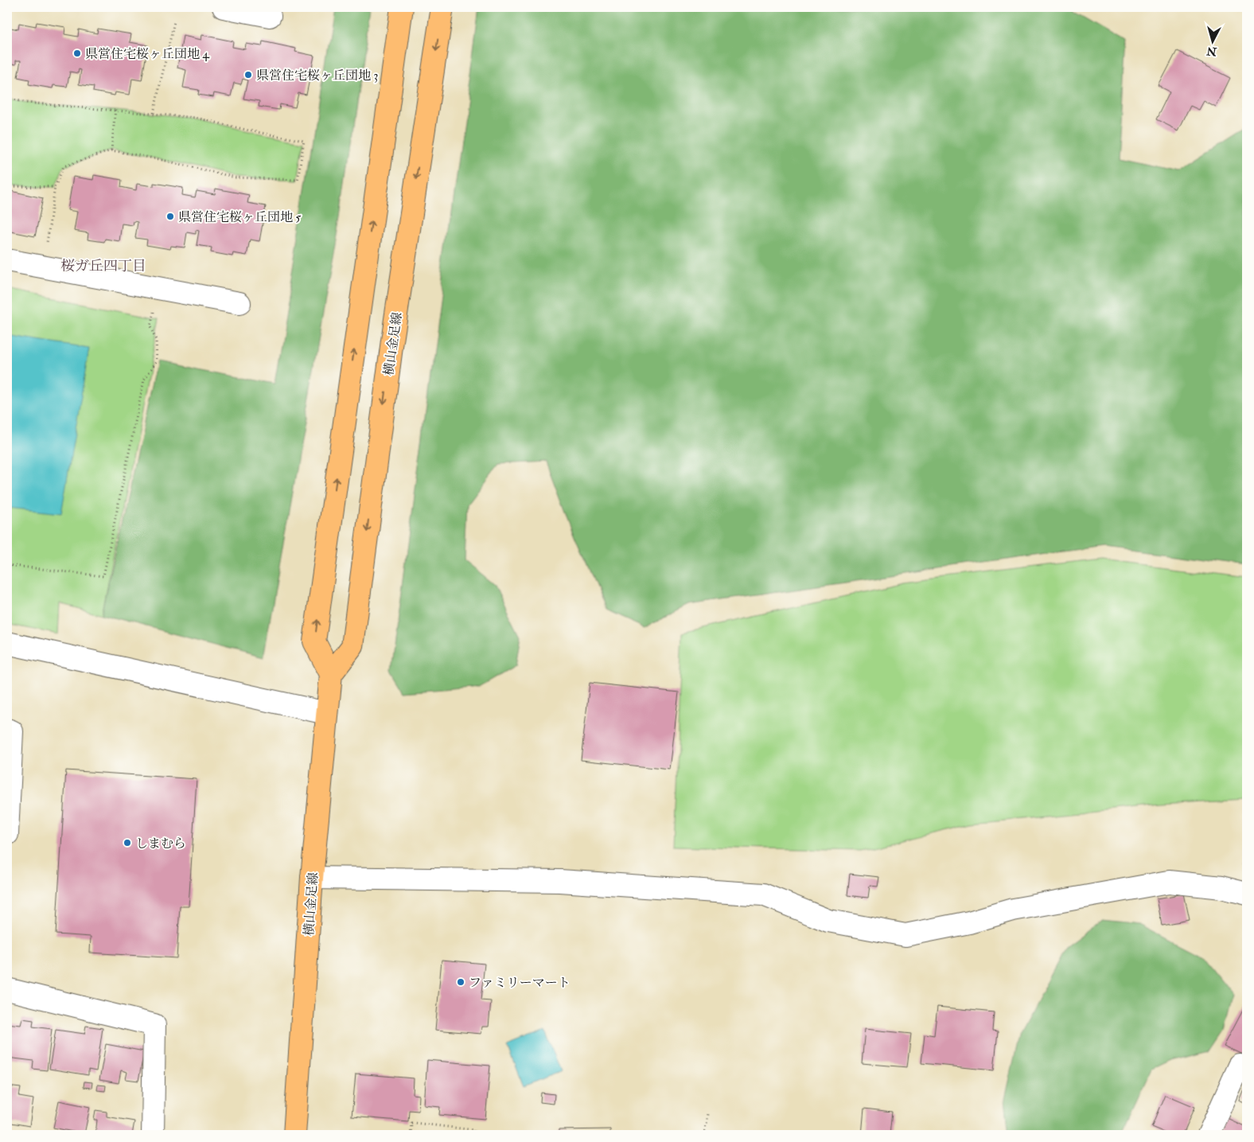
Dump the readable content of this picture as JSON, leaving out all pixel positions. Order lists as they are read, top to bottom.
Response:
{
  "streets": {
    "main road": ["横山金足線"]
  },
  "districts": ["桜ガ丘四丁目"],
  "places": [
    "県営住宅桜ヶ丘団地 4",
    "県営住宅桜ヶ丘団地 3",
    "県営住宅桜ヶ丘団地 5",
    "しまむら",
    "ファミリーマート"
  ],
  "north": "bottom"
}
